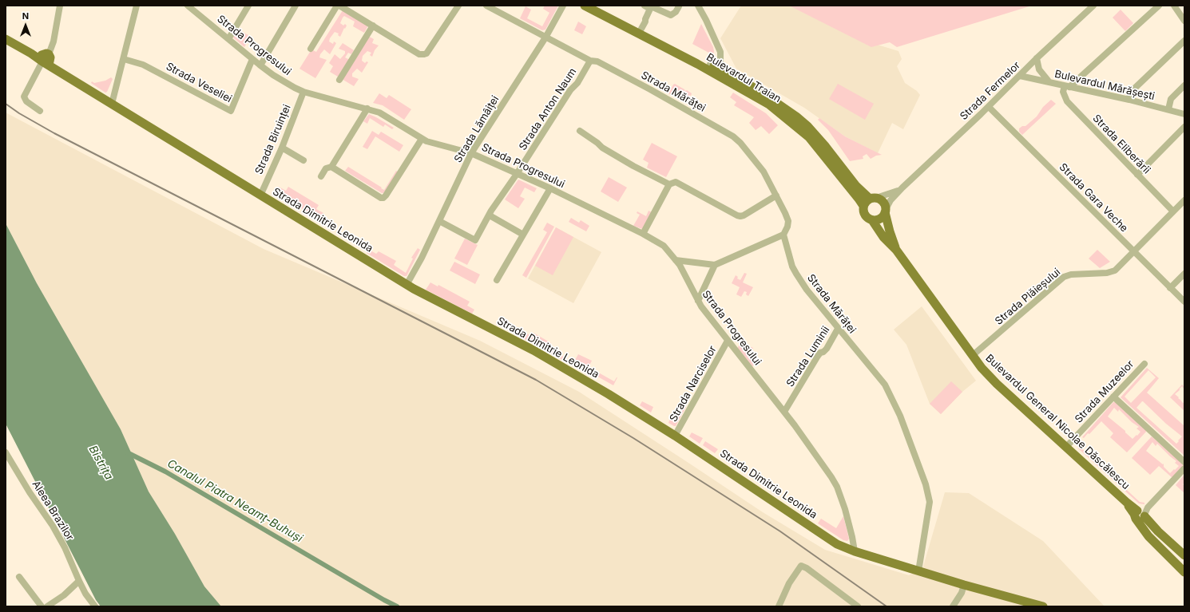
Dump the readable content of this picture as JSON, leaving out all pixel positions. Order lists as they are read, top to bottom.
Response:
{
  "streets": {
    "main road": ["Bulevardul Traian", "Strada Dimitrie Leonida", "Bulevardul General Nicolae Dăscălescu"],
    "street": [
      "Strada Progresului",
      "Strada Veseliei",
      "Bulevardul Mărășești",
      "Strada Fermelor",
      "Strada Mărăței",
      "Strada Anton Naum",
      "Strada Lămâiței",
      "Strada Biruinței",
      "Strada Eliberării",
      "Strada Gara Veche",
      "Strada Plăieșului",
      "Strada Luminii",
      "Strada Narciselor",
      "Strada Muzeelor",
      "Aleea Brazilor"
    ]
  },
  "crossings": [
    ["Strada Progresului", "Strada Veseliei"],
    ["Strada Progresului", "Strada Anton Naum"],
    ["Strada Progresului", "Strada Lămâiței"],
    ["Strada Progresului", "Strada Biruinței"],
    ["Strada Progresului", "Strada Dimitrie Leonida"],
    ["Strada Progresului", "Strada Luminii"],
    ["Strada Progresului", "Strada Narciselor"],
    ["Bulevardul Traian", "Strada Fermelor"],
    ["Bulevardul Traian", "Bulevardul General Nicolae Dăscălescu"],
    ["Bulevardul Mărășești", "Strada Fermelor"],
    ["Bulevardul Mărășești", "Strada Eliberării"],
    ["Strada Fermelor", "Strada Gara Veche"],
    ["Strada Fermelor", "Bulevardul General Nicolae Dăscălescu"],
    ["Strada Mărăței", "Strada Anton Naum"],
    ["Strada Mărăței", "Strada Lămâiței"],
    ["Strada Mărăței", "Strada Dimitrie Leonida"],
    ["Strada Mărăței", "Strada Luminii"],
    ["Strada Anton Naum", "Strada Lămâiței"],
    ["Strada Lămâiței", "Strada Dimitrie Leonida"],
    ["Strada Biruinței", "Strada Dimitrie Leonida"],
    ["Strada Eliberării", "Strada Plăieșului"],
    ["Strada Gara Veche", "Strada Plăieșului"],
    ["Strada Dimitrie Leonida", "Strada Narciselor"],
    ["Strada Plăieșului", "Bulevardul General Nicolae Dăscălescu"],
    ["Strada Muzeelor", "Bulevardul General Nicolae Dăscălescu"]
  ],
  "water": ["Bistrița", "Canalul Piatra Neamț-Buhuși"],
  "north": "top"
}
